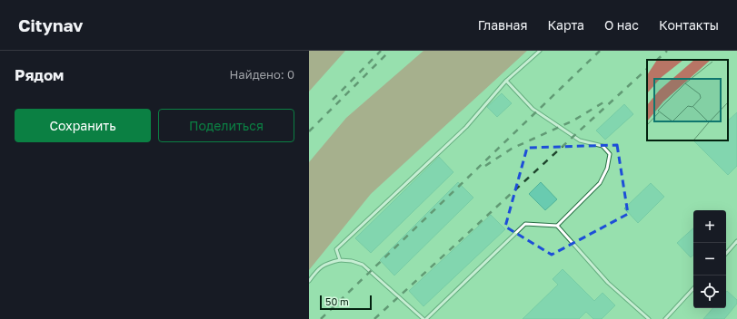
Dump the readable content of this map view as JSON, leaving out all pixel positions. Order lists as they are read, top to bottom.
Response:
{
  "scale_bar": "50 m",
  "page": {
    "header": "Citynav",
    "nav": [
      "Главная",
      "Карта",
      "О нас",
      "Контакты"
    ],
    "heading": ["Рядом", "Найдено: 0"],
    "buttons": ["Сохранить", "Поделиться"],
    "map_buttons": ["+", "−"],
    "scale": "50 m"
  }
}
